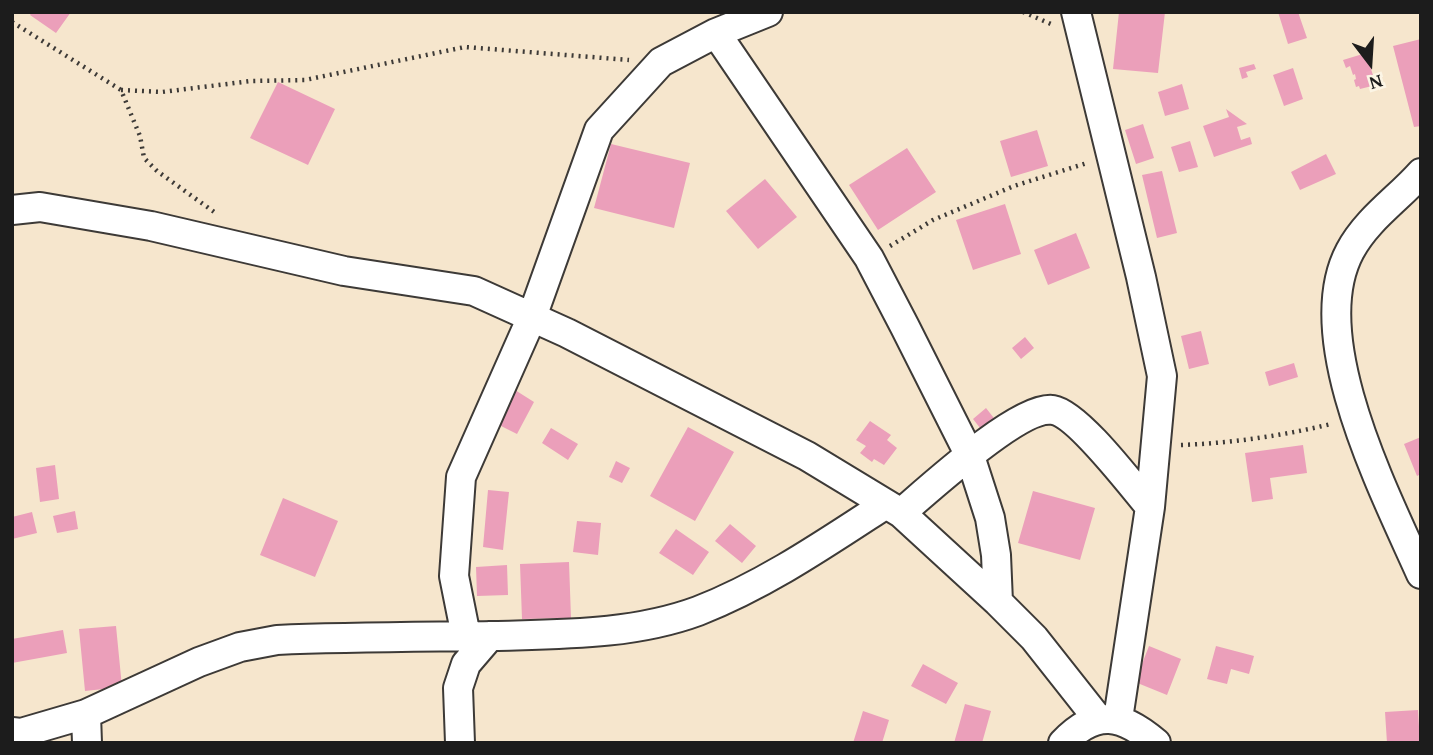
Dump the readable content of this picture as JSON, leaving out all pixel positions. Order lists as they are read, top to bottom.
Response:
{
  "north": "bottom"
}
